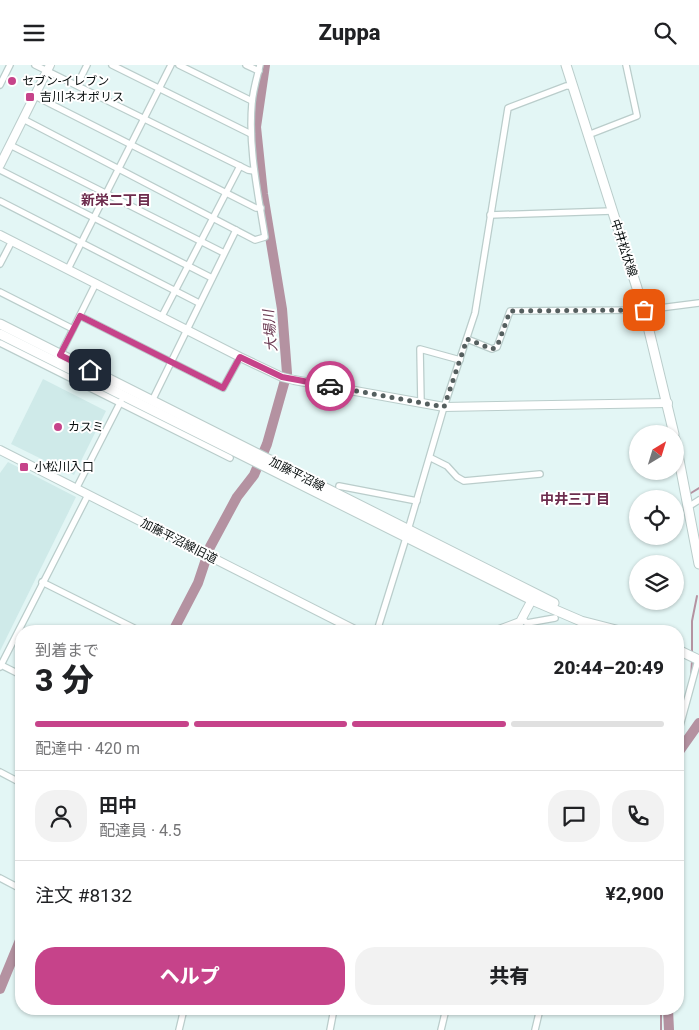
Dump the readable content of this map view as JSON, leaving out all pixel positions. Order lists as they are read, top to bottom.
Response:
{
  "streets": {
    "main road": ["中井松伏線", "加藤平沼線"],
    "street": ["加藤平沼線旧道"]
  },
  "districts": ["新栄二丁目", "中井三丁目"],
  "water": ["大場川"],
  "places": {
    "other": ["セブン-イレブン", "カスミ"],
    "transit": ["吉川ネオポリス", "小松川入口"]
  },
  "north": "top right",
  "page": {
    "header": "Zuppa",
    "heading": ["3 分", "到着まで", "20:44–20:49"],
    "panel": [
      "田中",
      "配達員 · 4.5",
      "注文 #8132",
      "¥2,900"
    ],
    "bar": "配達中 · 420 m",
    "buttons": ["ヘルプ", "共有"]
  }
}
